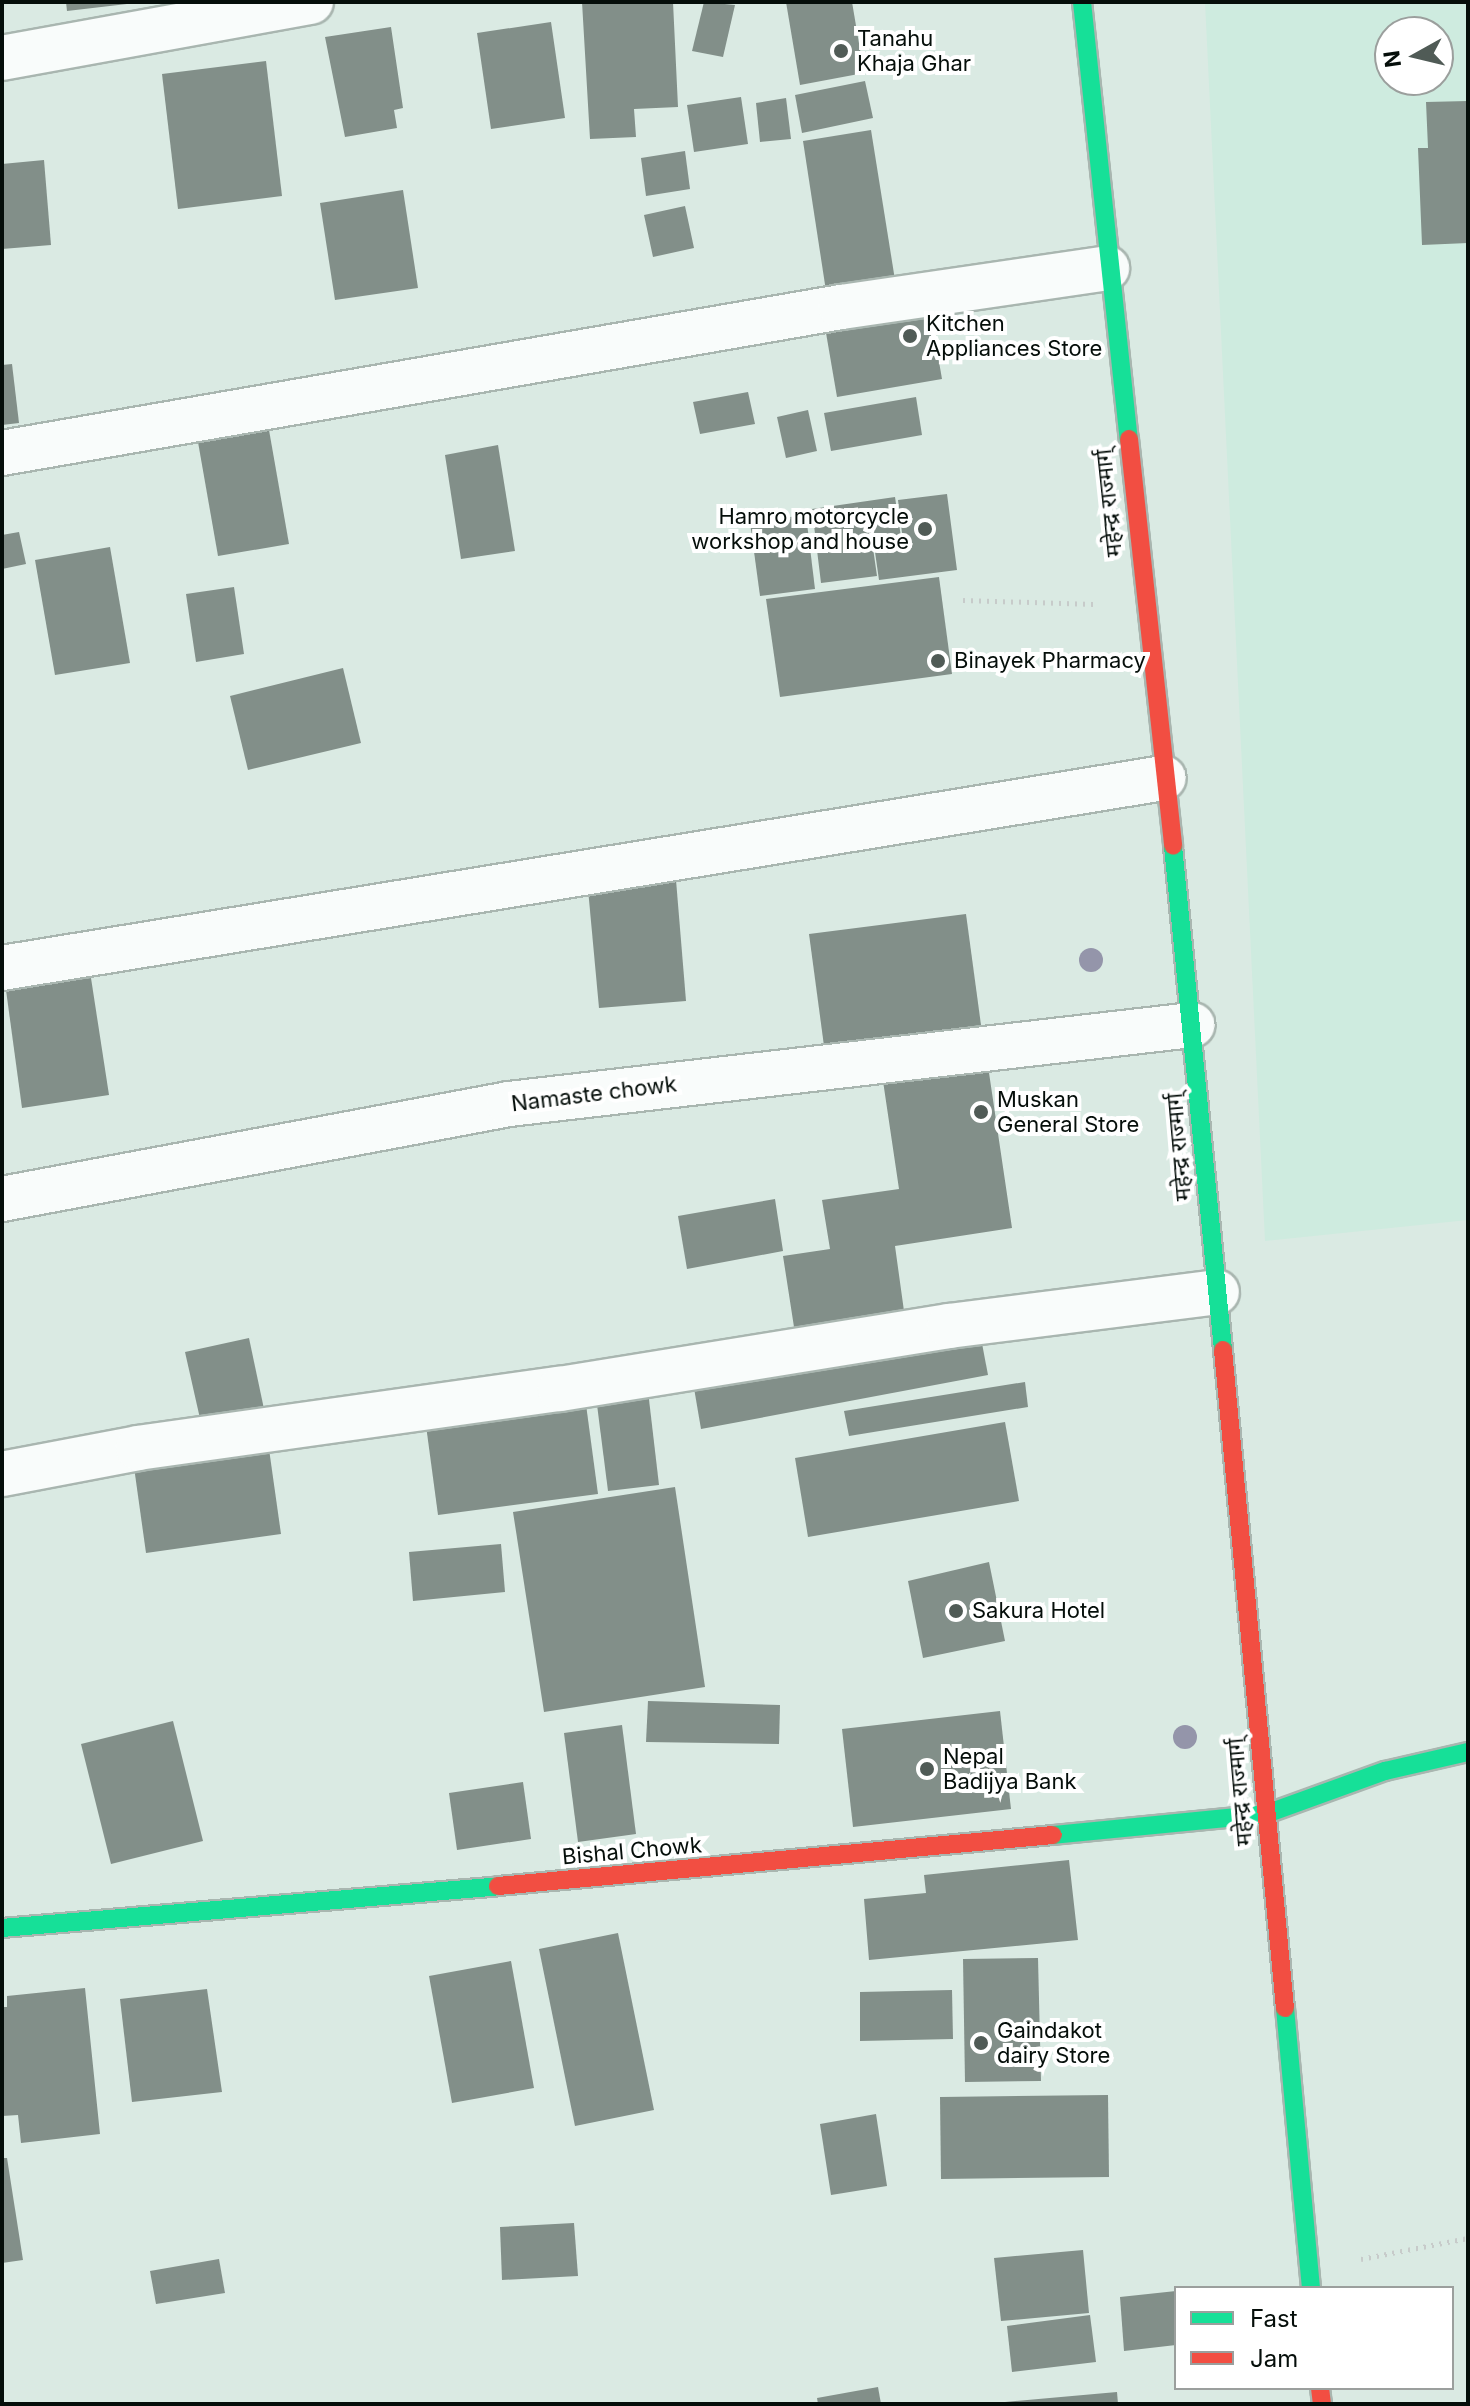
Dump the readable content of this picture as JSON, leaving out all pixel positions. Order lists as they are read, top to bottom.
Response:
{
  "streets": {
    "main road": ["महेन्द्र राज्मार्ग्", "Bishal Chowk"],
    "street": ["Namaste chowk"]
  },
  "crossings": [
    ["महेन्द्र राज्मार्ग्", "Namaste chowk"],
    ["महेन्द्र राज्मार्ग्", "Bishal Chowk"]
  ],
  "places": [
    "Tanahu Khaja Ghar",
    "Kitchen Appliances Store",
    "Hamro motorcycle workshop and house",
    "Binayek Pharmacy",
    "Muskan General Store",
    "Sakura Hotel",
    "Nepal Badijya Bank",
    "Gaindakot dairy Store"
  ],
  "legend": ["Fast", "Jam"],
  "north": "left"
}
